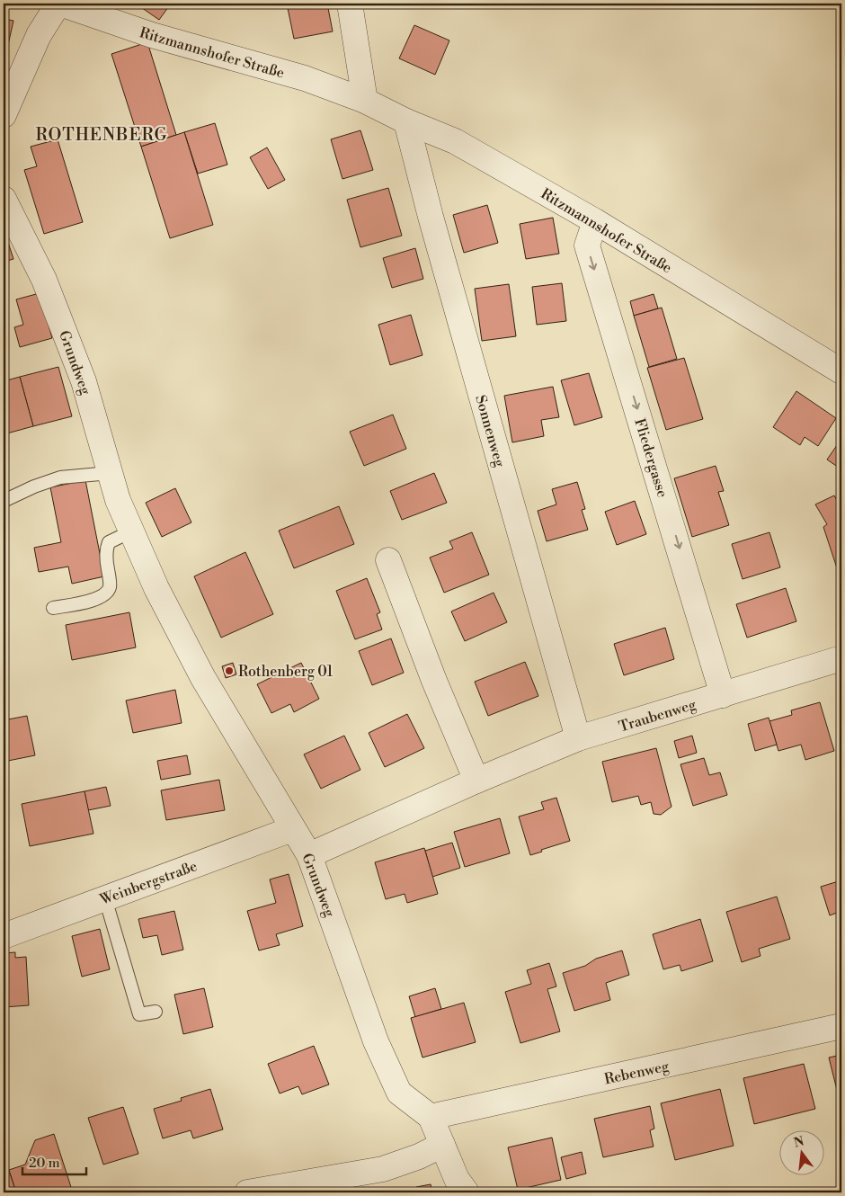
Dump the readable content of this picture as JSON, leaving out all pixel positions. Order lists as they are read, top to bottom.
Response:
{
  "streets": {
    "street": [
      "Ritzmannshofer Straße",
      "Grundweg",
      "Sonnenweg",
      "Fliedergasse",
      "Traubenweg",
      "Weinbergstraße",
      "Rebenweg"
    ]
  },
  "crossings": [
    ["Ritzmannshofer Straße", "Sonnenweg"],
    ["Ritzmannshofer Straße", "Fliedergasse"],
    ["Grundweg", "Traubenweg"],
    ["Grundweg", "Weinbergstraße"],
    ["Grundweg", "Rebenweg"],
    ["Sonnenweg", "Traubenweg"],
    ["Fliedergasse", "Traubenweg"]
  ],
  "one_way": ["Fliedergasse"],
  "districts": ["ROTHENBERG"],
  "places": ["Rothenberg 01"],
  "scale_bar": "20 m",
  "north": "top"
}
